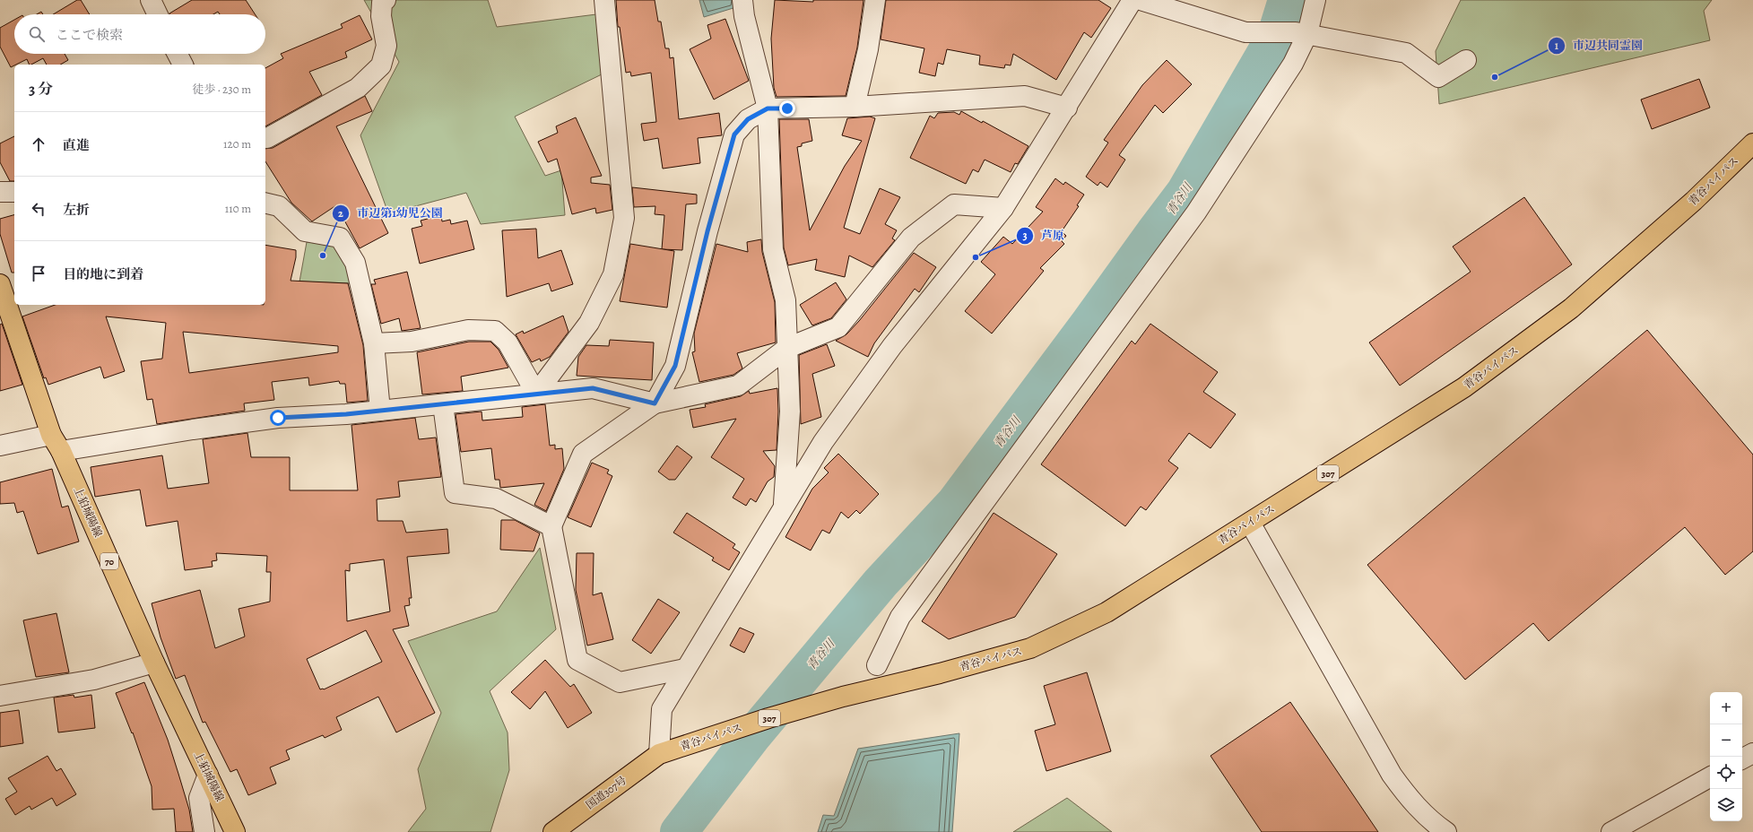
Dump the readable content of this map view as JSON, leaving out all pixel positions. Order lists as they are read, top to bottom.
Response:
{
  "streets": {
    "main road": [
      "青谷バイパス",
      "307",
      "上狛城陽線",
      "70",
      "国道307号"
    ]
  },
  "crossings": [
    ["青谷バイパス", "国道307号"]
  ],
  "water": ["青谷川"],
  "places": ["市辺共同霊園", "市辺第1幼児公園", "芦原"],
  "page": {
    "search": "ここで検索",
    "heading": ["3 分", "徒歩 · 230 m"],
    "list": [
      ["直進", "120 m"],
      ["左折", "110 m"],
      "目的地に到着"
    ],
    "map_buttons": ["+", "−"]
  }
}
